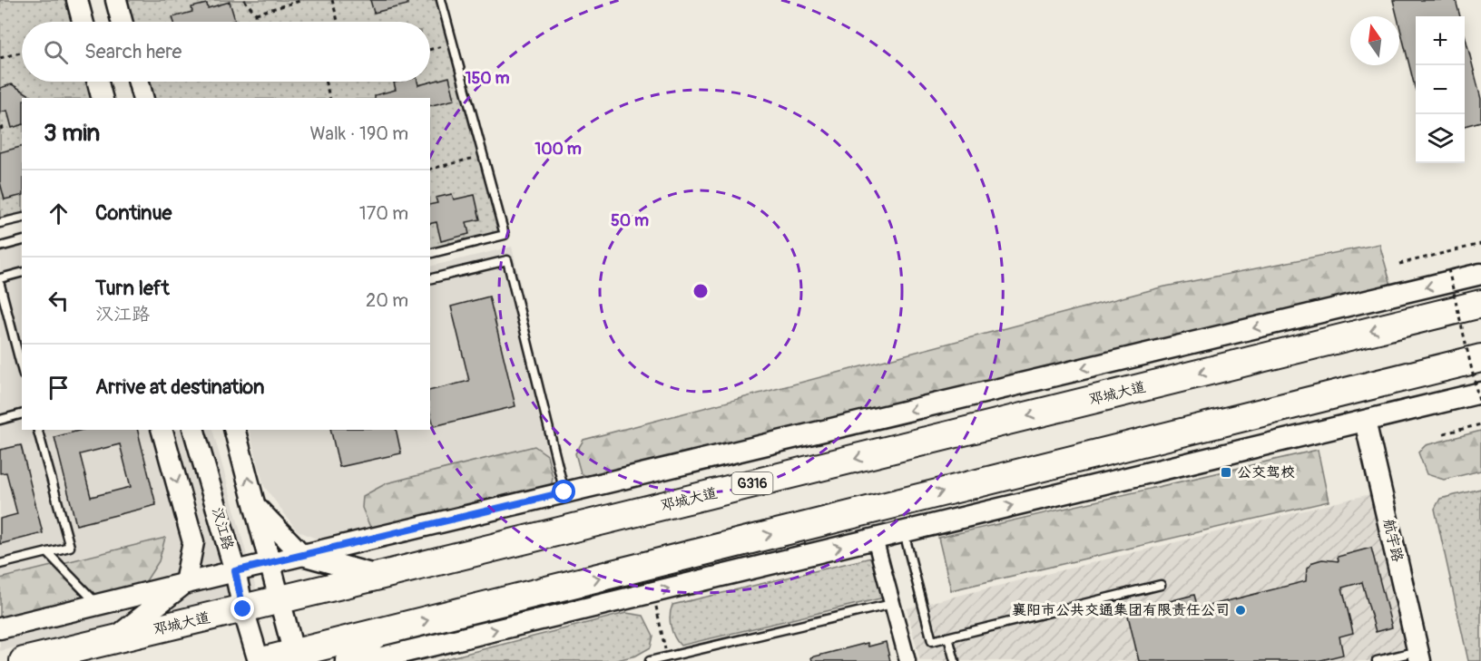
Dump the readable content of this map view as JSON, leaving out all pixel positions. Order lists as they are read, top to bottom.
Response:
{
  "streets": {
    "highway": ["邓城大道", "G316"],
    "street": ["汉江路", "航宇路"]
  },
  "crossings": [
    ["邓城大道", "汉江路"]
  ],
  "places": {
    "transit": ["公交驾校"],
    "other": ["襄阳市公共交通集团有限责任公司"]
  },
  "north": "top",
  "page": {
    "map_buttons": ["+", "−"],
    "search": "Search here",
    "heading": ["3 min", "Walk · 190 m"],
    "list": [
      ["Continue", "170 m"],
      ["Turn left", "汉江路", "20 m"],
      "Arrive at destination"
    ]
  },
  "rings": ["150 m", "100 m", "50 m"]
}
